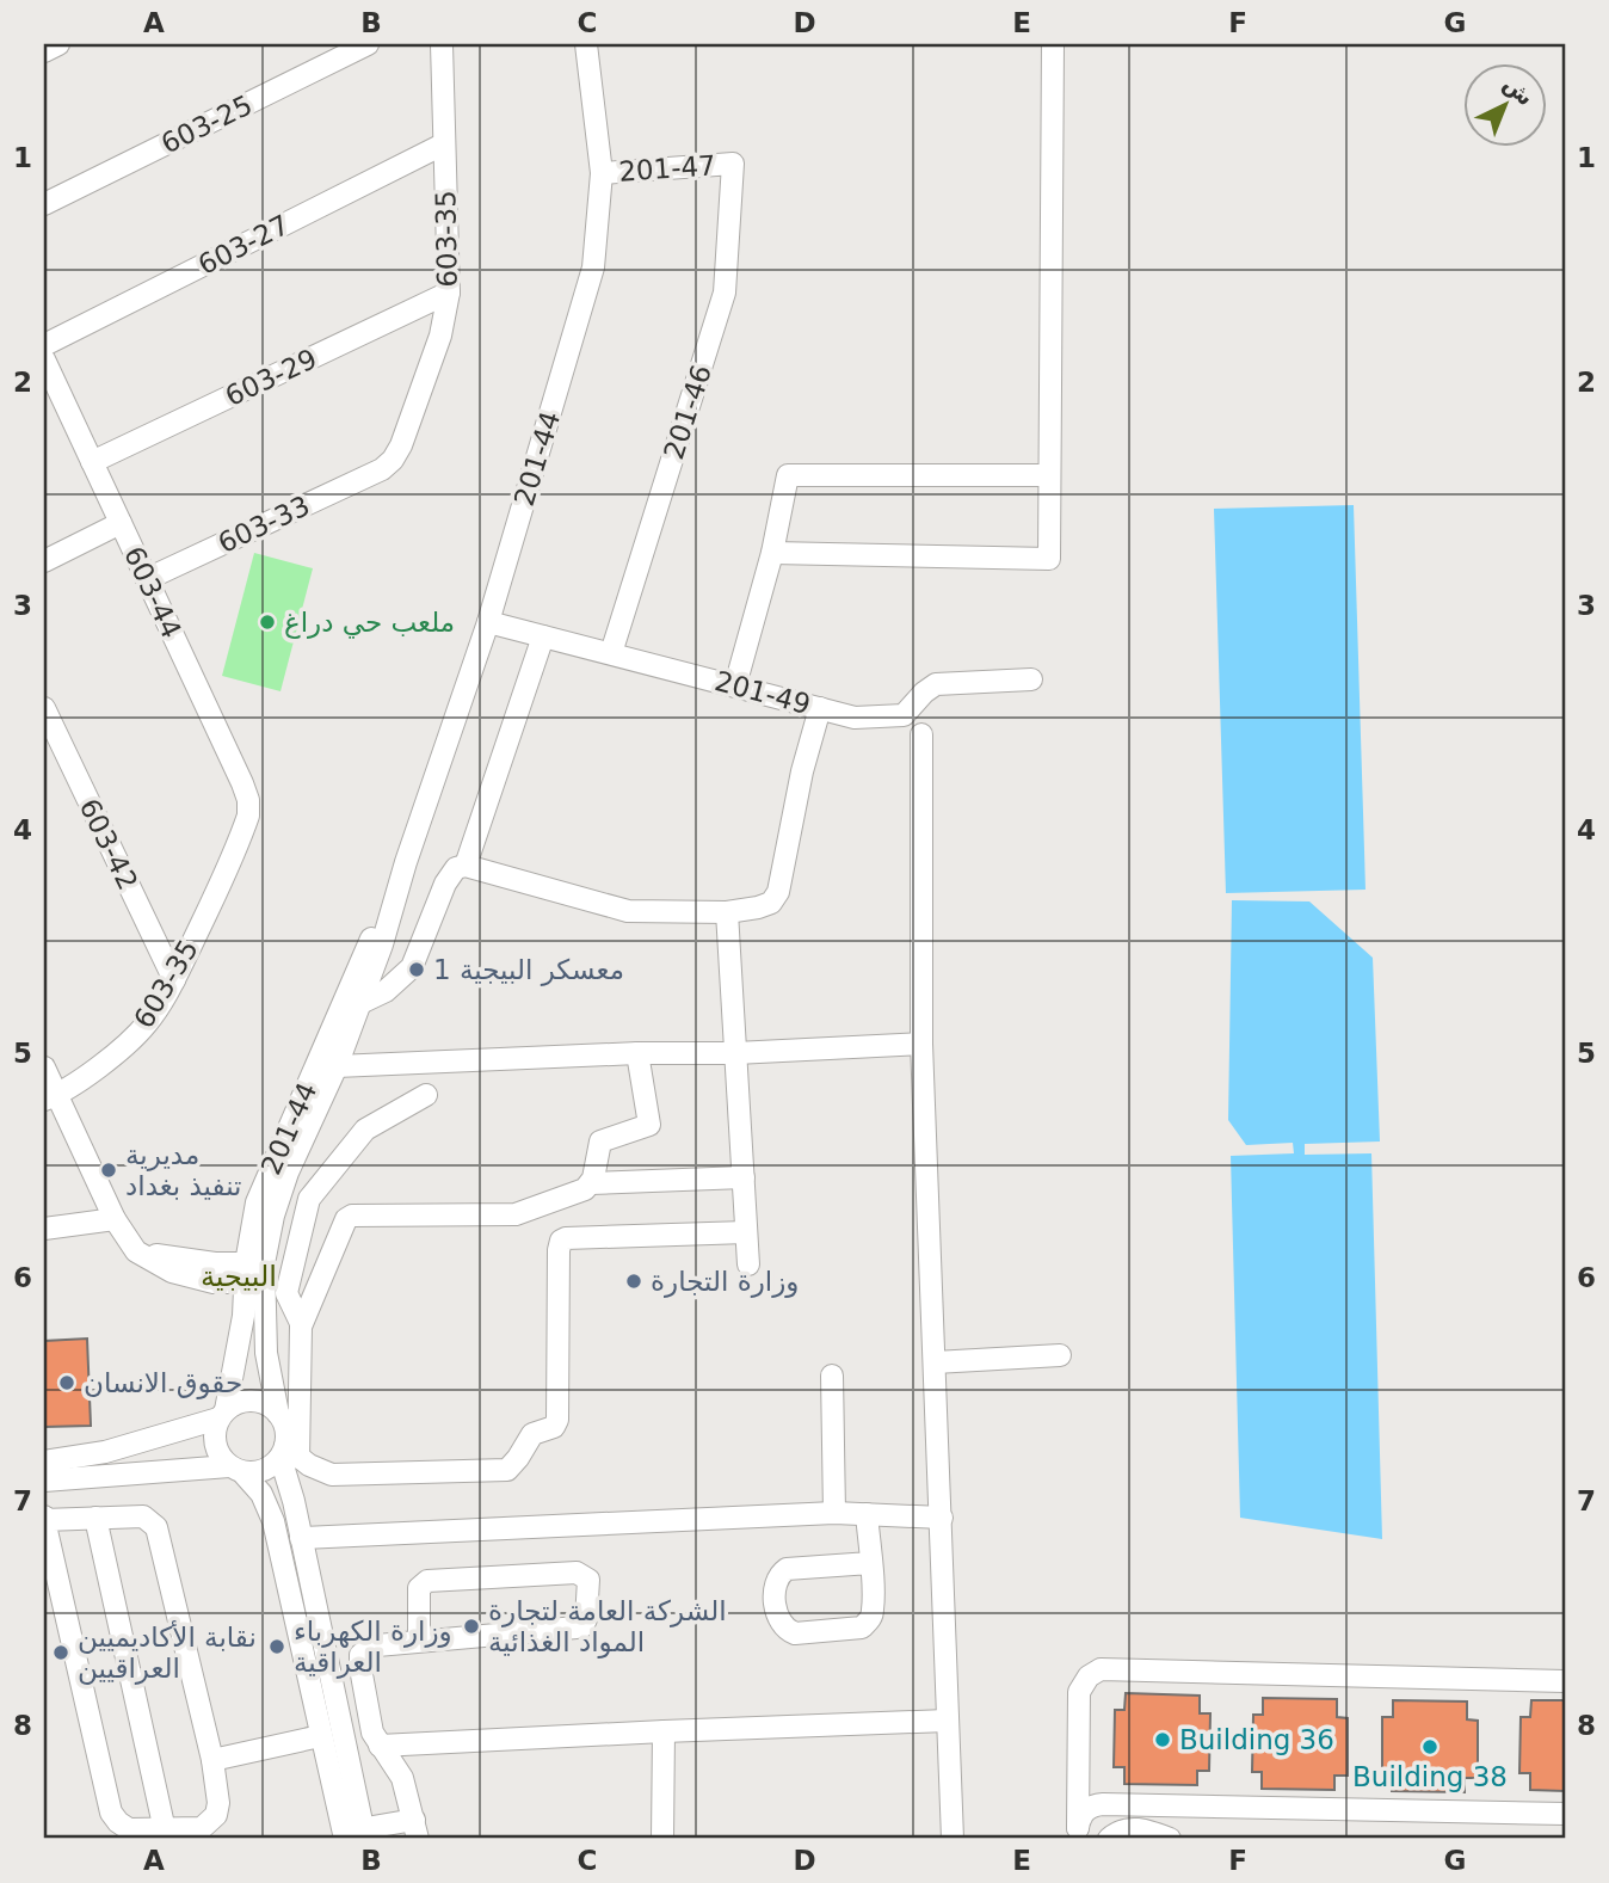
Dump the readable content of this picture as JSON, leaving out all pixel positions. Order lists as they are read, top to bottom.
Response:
{
  "streets": {
    "street": [
      "603-25",
      "201-47",
      "603-35",
      "603-27",
      "603-29",
      "201-46",
      "201-44",
      "603-33",
      "603-44",
      "201-49",
      "603-42"
    ]
  },
  "crossings": [
    ["201-47", "201-46"],
    ["201-47", "201-44"],
    ["603-35", "603-27"],
    ["603-35", "603-29"],
    ["603-35", "603-33"],
    ["603-35", "603-44"],
    ["603-35", "603-42"],
    ["603-29", "603-44"],
    ["201-46", "201-49"],
    ["201-44", "201-49"],
    ["603-33", "603-44"]
  ],
  "districts": ["البيجية"],
  "places": [
    "ملعب حي دراغ",
    "معسكر البيجية 1",
    "مديرية تنفيذ بغداد",
    "وزارة التجارة",
    "حقوق الانسان",
    "الشركة العامة لتجارة المواد الغذائية",
    "وزارة الكهرباء العراقية",
    "نقابة الأكاديميين العراقيين",
    "Building 36",
    "Building 38"
  ],
  "north": "top right",
  "grid": {
    "columns": [
      "A",
      "B",
      "C",
      "D",
      "E",
      "F",
      "G"
    ],
    "rows": [
      "1",
      "2",
      "3",
      "4",
      "5",
      "6",
      "7",
      "8"
    ]
  }
}
